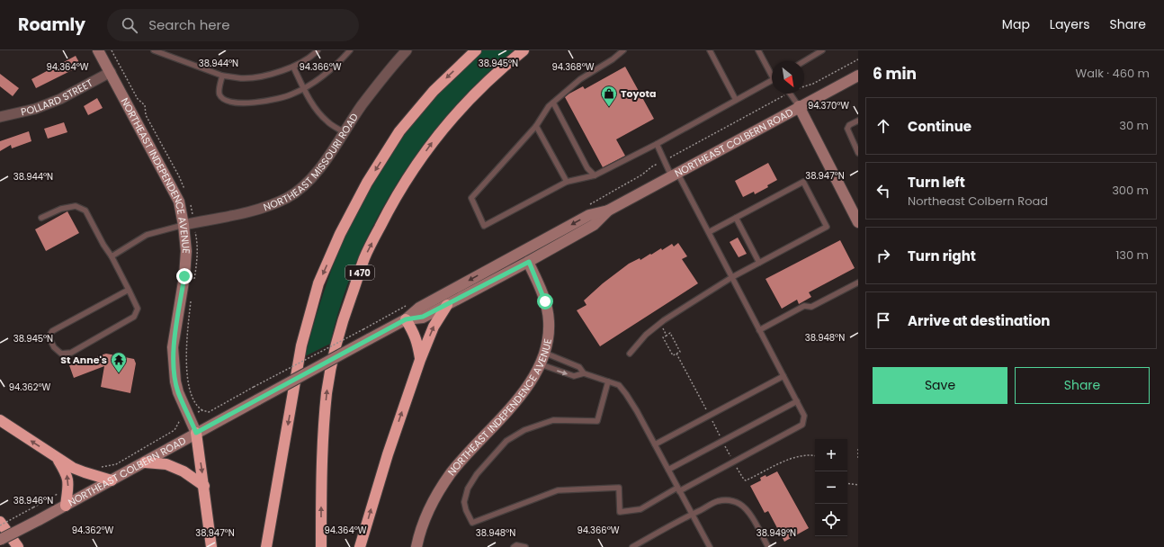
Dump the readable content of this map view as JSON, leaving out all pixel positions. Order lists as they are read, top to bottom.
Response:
{
  "streets": {
    "highway": ["I 470"],
    "main road": ["NORTHEAST COLBERN ROAD", "NORTHEAST INDEPENDENCE AVENUE"],
    "street": ["POLLARD STREET", "NORTHEAST MISSOURI ROAD"]
  },
  "crossings": [
    ["POLLARD STREET", "NORTHEAST INDEPENDENCE AVENUE"],
    ["NORTHEAST COLBERN ROAD", "NORTHEAST INDEPENDENCE AVENUE"],
    ["NORTHEAST MISSOURI ROAD", "NORTHEAST INDEPENDENCE AVENUE"]
  ],
  "places": {
    "shop": ["Toyota"],
    "temple": ["St Anne's"]
  },
  "north": "bottom right",
  "page": {
    "header": "Roamly",
    "search": "Search here",
    "nav": ["Map", "Layers", "Share"],
    "heading": ["6 min", "Walk · 460 m"],
    "list": [
      ["Continue", "30 m"],
      ["Turn left", "Northeast Colbern Road", "300 m"],
      ["Turn right", "130 m"],
      "Arrive at destination"
    ],
    "buttons": ["Save", "Share"],
    "map_buttons": ["+", "−"]
  },
  "coordinates": [
    "38.944°N",
    "38.945°N",
    "94.364°W",
    "94.366°W",
    "94.368°W",
    "94.370°W",
    "38.947°N",
    "38.948°N",
    "94.362°W",
    "38.946°N",
    "38.949°N"
  ]
}
